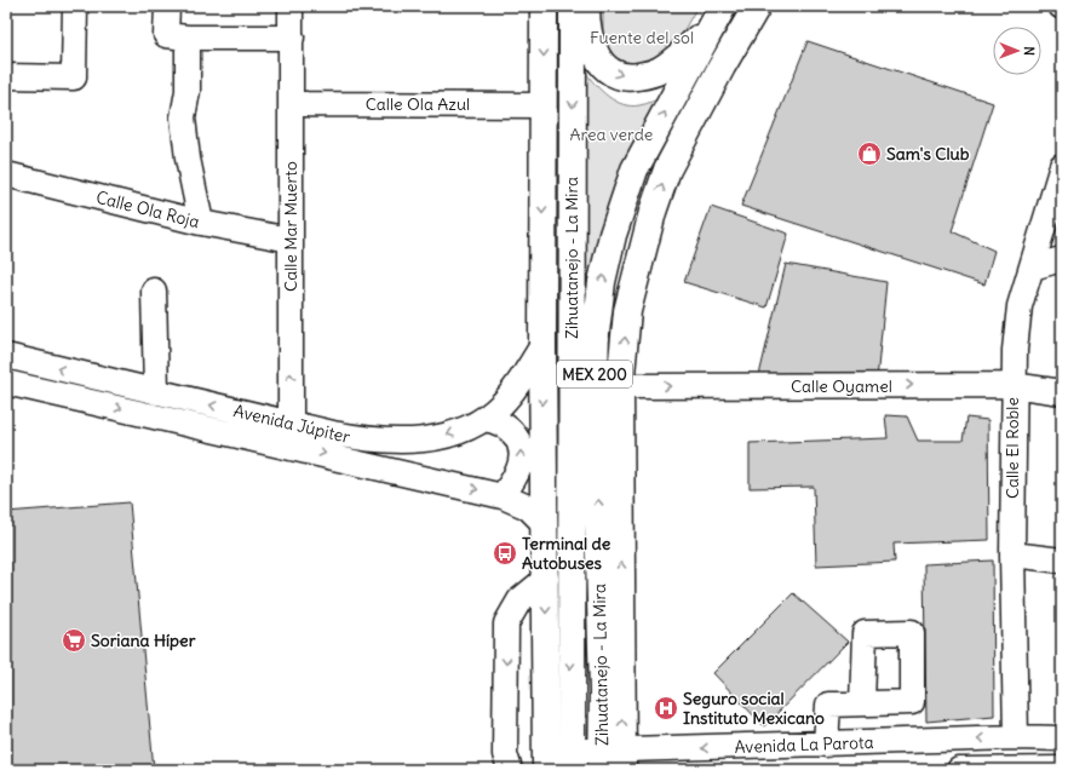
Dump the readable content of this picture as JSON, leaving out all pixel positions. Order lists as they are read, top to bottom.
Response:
{
  "streets": {
    "main road": ["Zihuatanejo - La Mira", "MEX 200"],
    "street": [
      "Calle Ola Azul",
      "Calle Ola Roja",
      "Calle Mar Muerto",
      "Calle Oyamel",
      "Avenida Júpiter",
      "Calle El Roble",
      "Avenida La Parota"
    ]
  },
  "crossings": [
    ["Calle Ola Azul", "Calle Mar Muerto"],
    ["Calle Ola Roja", "Calle Mar Muerto"],
    ["Calle Mar Muerto", "Avenida Júpiter"],
    ["Zihuatanejo - La Mira", "Avenida La Parota"],
    ["Calle Oyamel", "Calle El Roble"],
    ["Calle El Roble", "Avenida La Parota"]
  ],
  "one_way": ["Calle Oyamel", "Avenida La Parota"],
  "parks": ["Fuente del sol", "Area verde"],
  "places": {
    "shop": ["Sam's Club"],
    "bus stop": ["Terminal de Autobuses"],
    "supermarket": ["Soriana Híper"],
    "hospital": ["Seguro social Instituto Mexicano"]
  },
  "north": "right"
}
